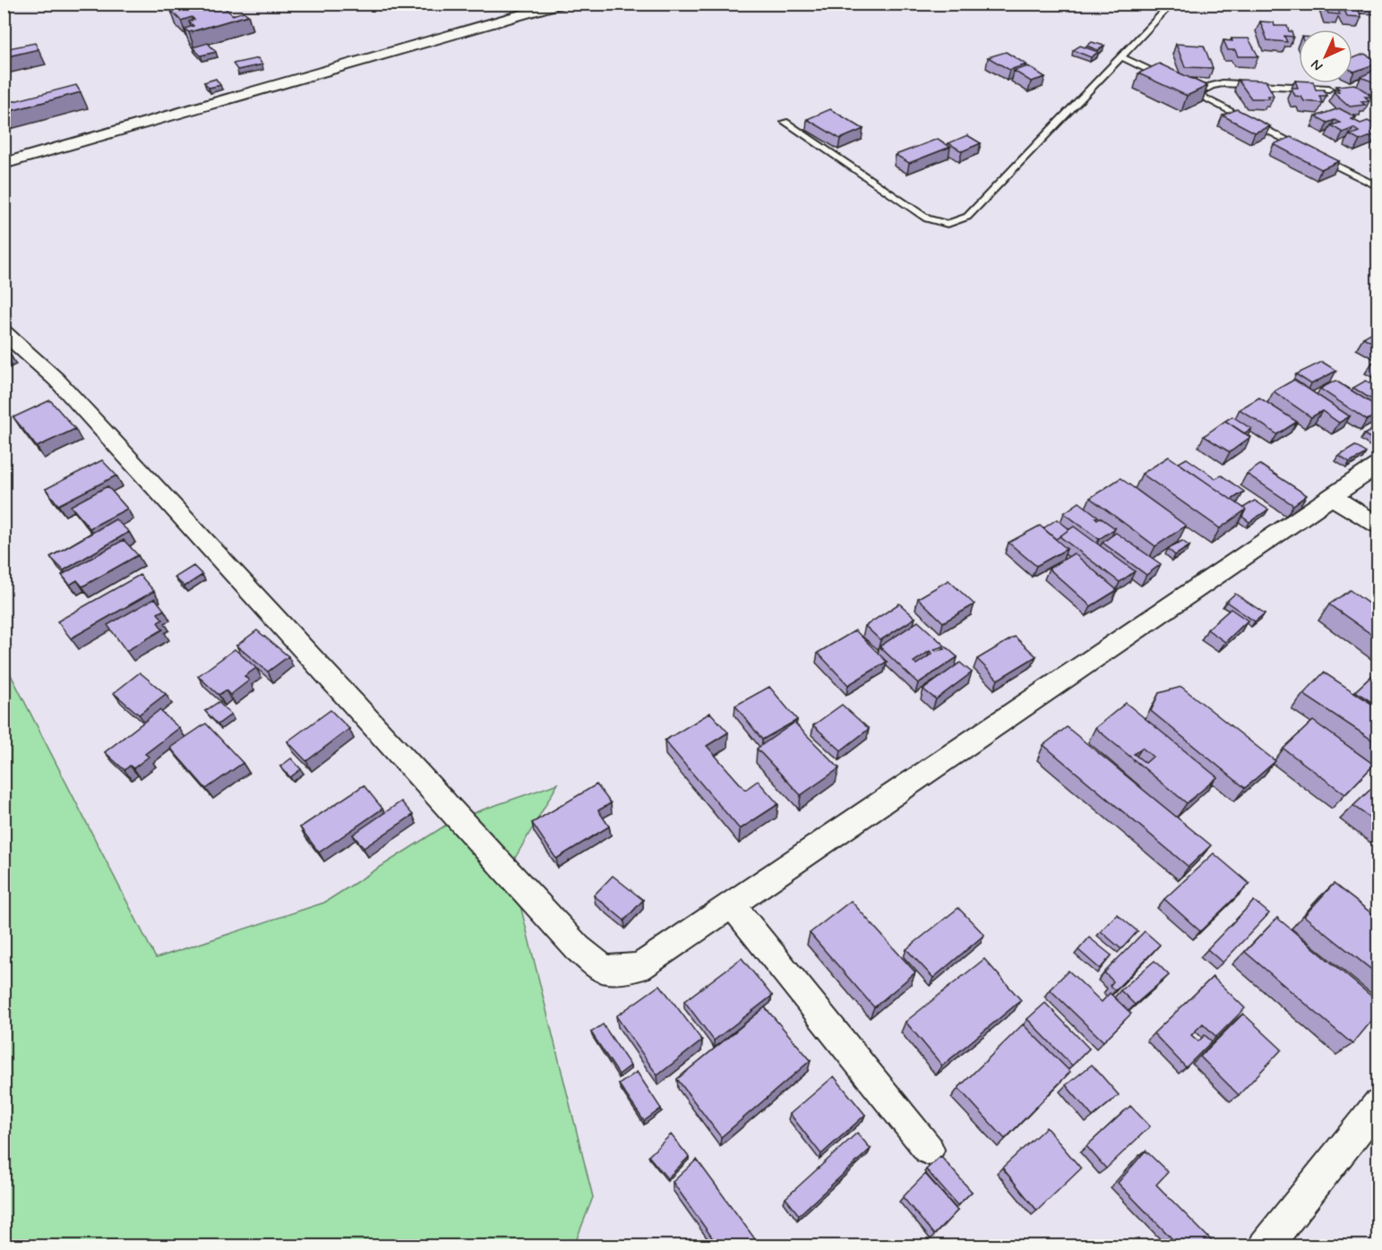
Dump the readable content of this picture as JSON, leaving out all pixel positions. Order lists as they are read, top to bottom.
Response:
{
  "north": "bottom left"
}
